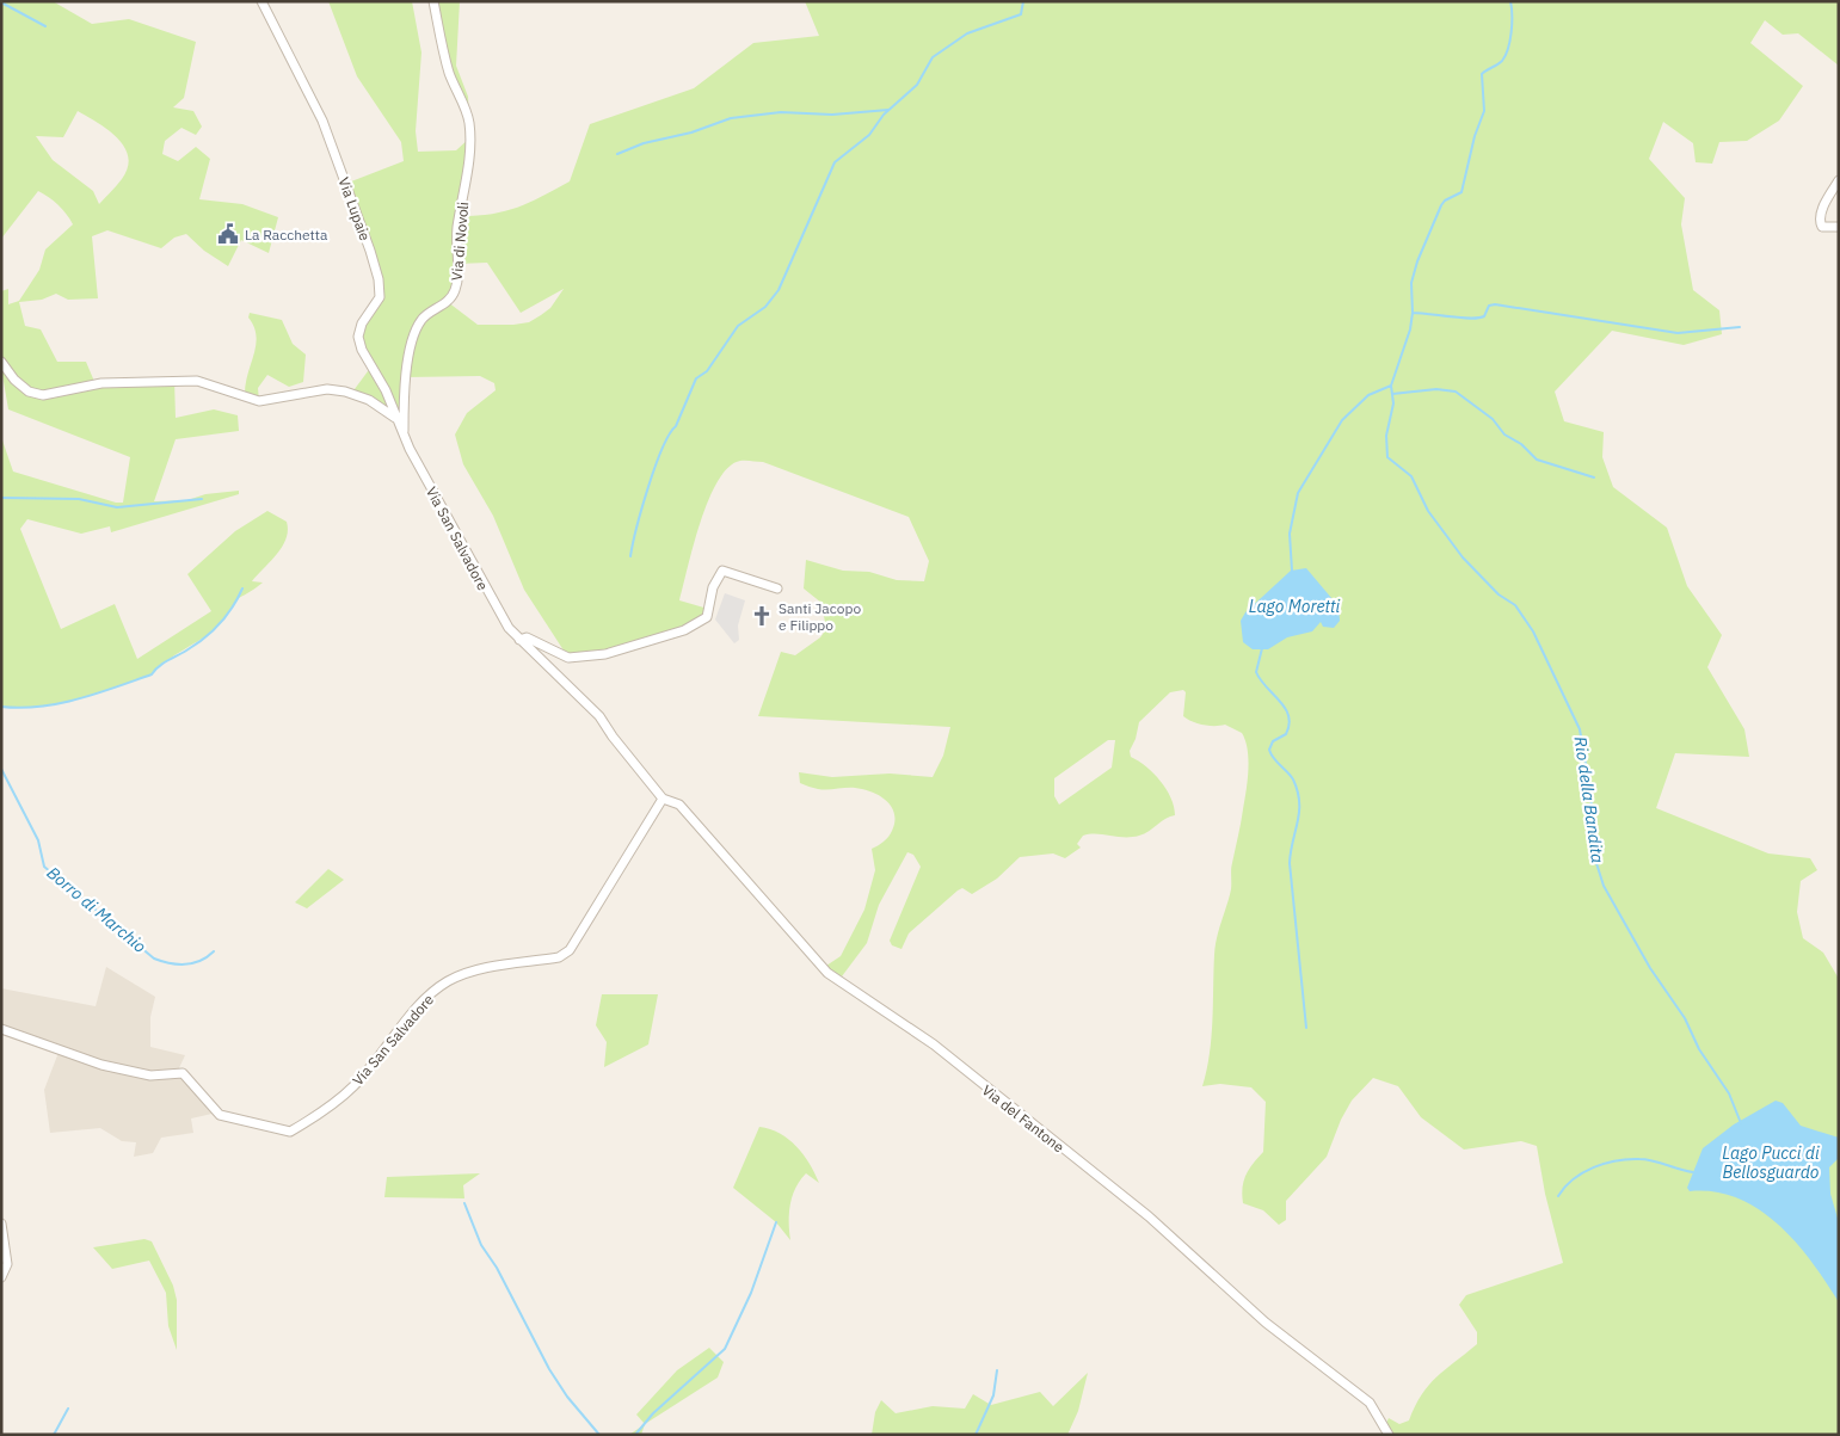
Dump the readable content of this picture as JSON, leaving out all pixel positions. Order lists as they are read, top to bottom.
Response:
{
  "streets": {
    "street": [
      "Via Lupaie",
      "Via di Novoli",
      "Via San Salvadore",
      "Via del Fantone"
    ]
  },
  "crossings": [
    ["Via Lupaie", "Via di Novoli"],
    ["Via Lupaie", "Via San Salvadore"],
    ["Via di Novoli", "Via San Salvadore"],
    ["Via San Salvadore", "Via del Fantone"]
  ],
  "water": [
    "Lago Moretti",
    "Rio della Bandita",
    "Borro di Marchio",
    "Lago Pucci di Bellosguardo"
  ],
  "places": {
    "public building": ["La Racchetta"],
    "church": ["Santi Jacopo e Filippo"]
  }
}
